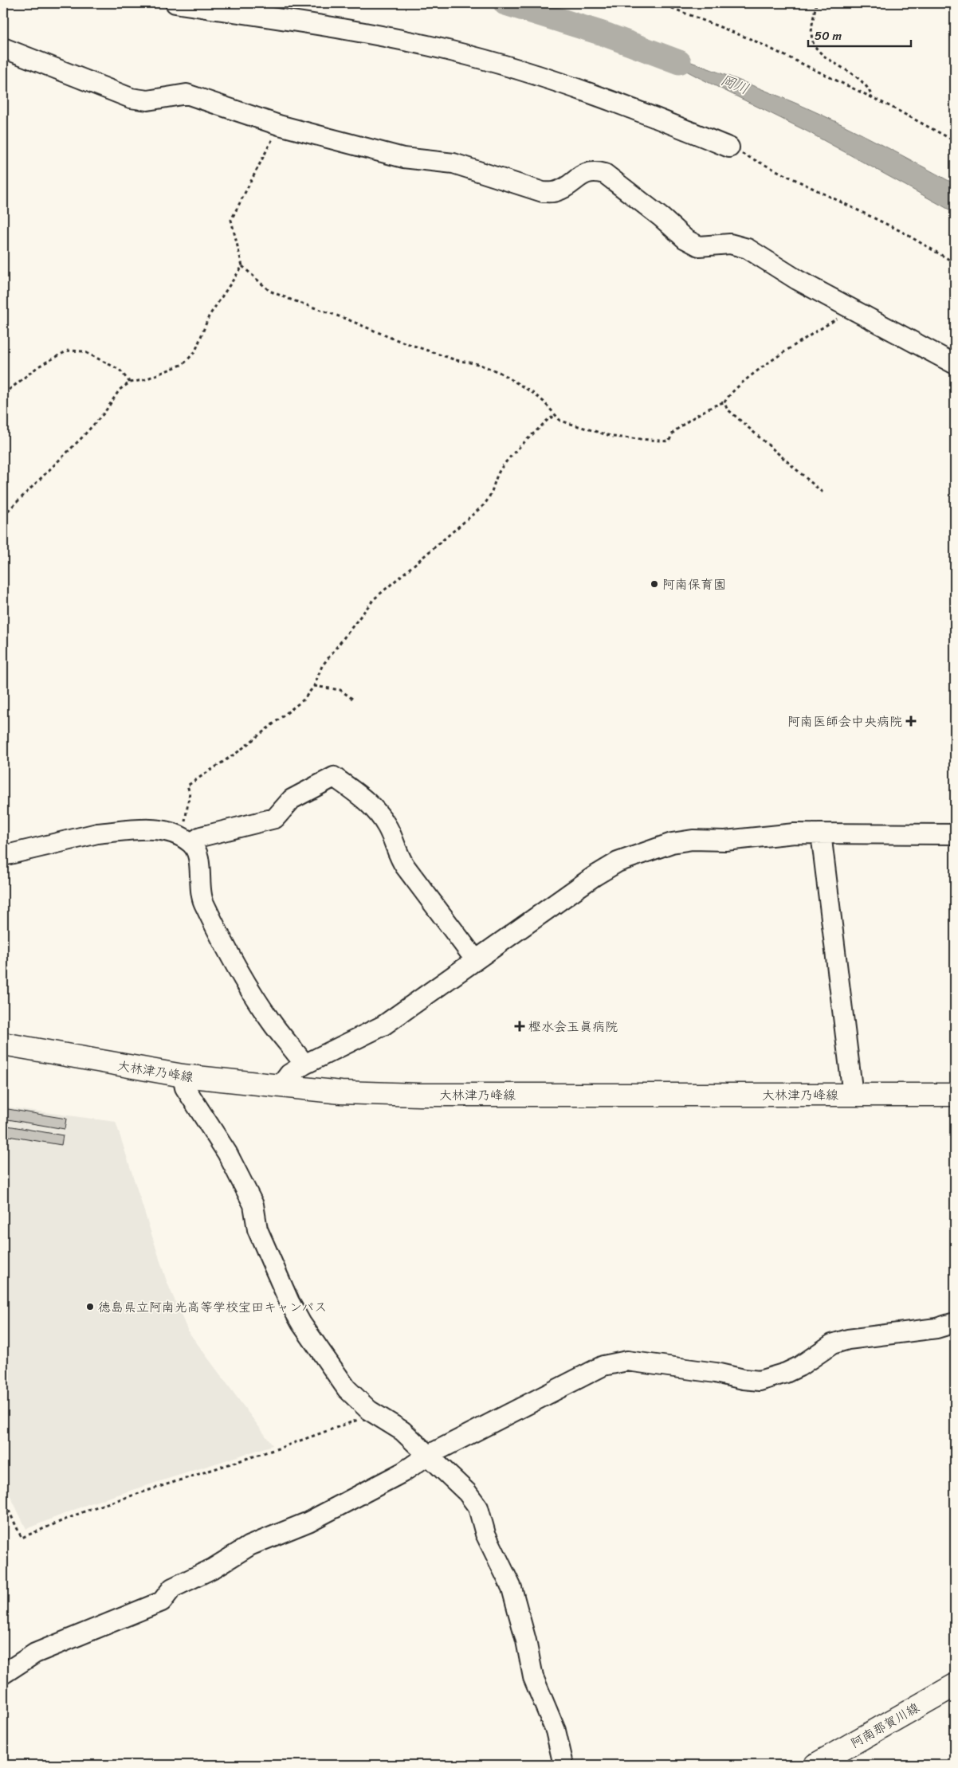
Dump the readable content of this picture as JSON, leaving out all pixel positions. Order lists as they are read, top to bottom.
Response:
{
  "streets": {
    "main road": ["大林津乃峰線", "阿南那賀川線"]
  },
  "water": ["岡川"],
  "places": {
    "other": ["阿南保育園", "徳島県立阿南光高等学校宝田キャンパス"],
    "health": ["阿南医師会中央病院", "樫水会玉眞病院"]
  },
  "scale_bar": "50 m"
}
